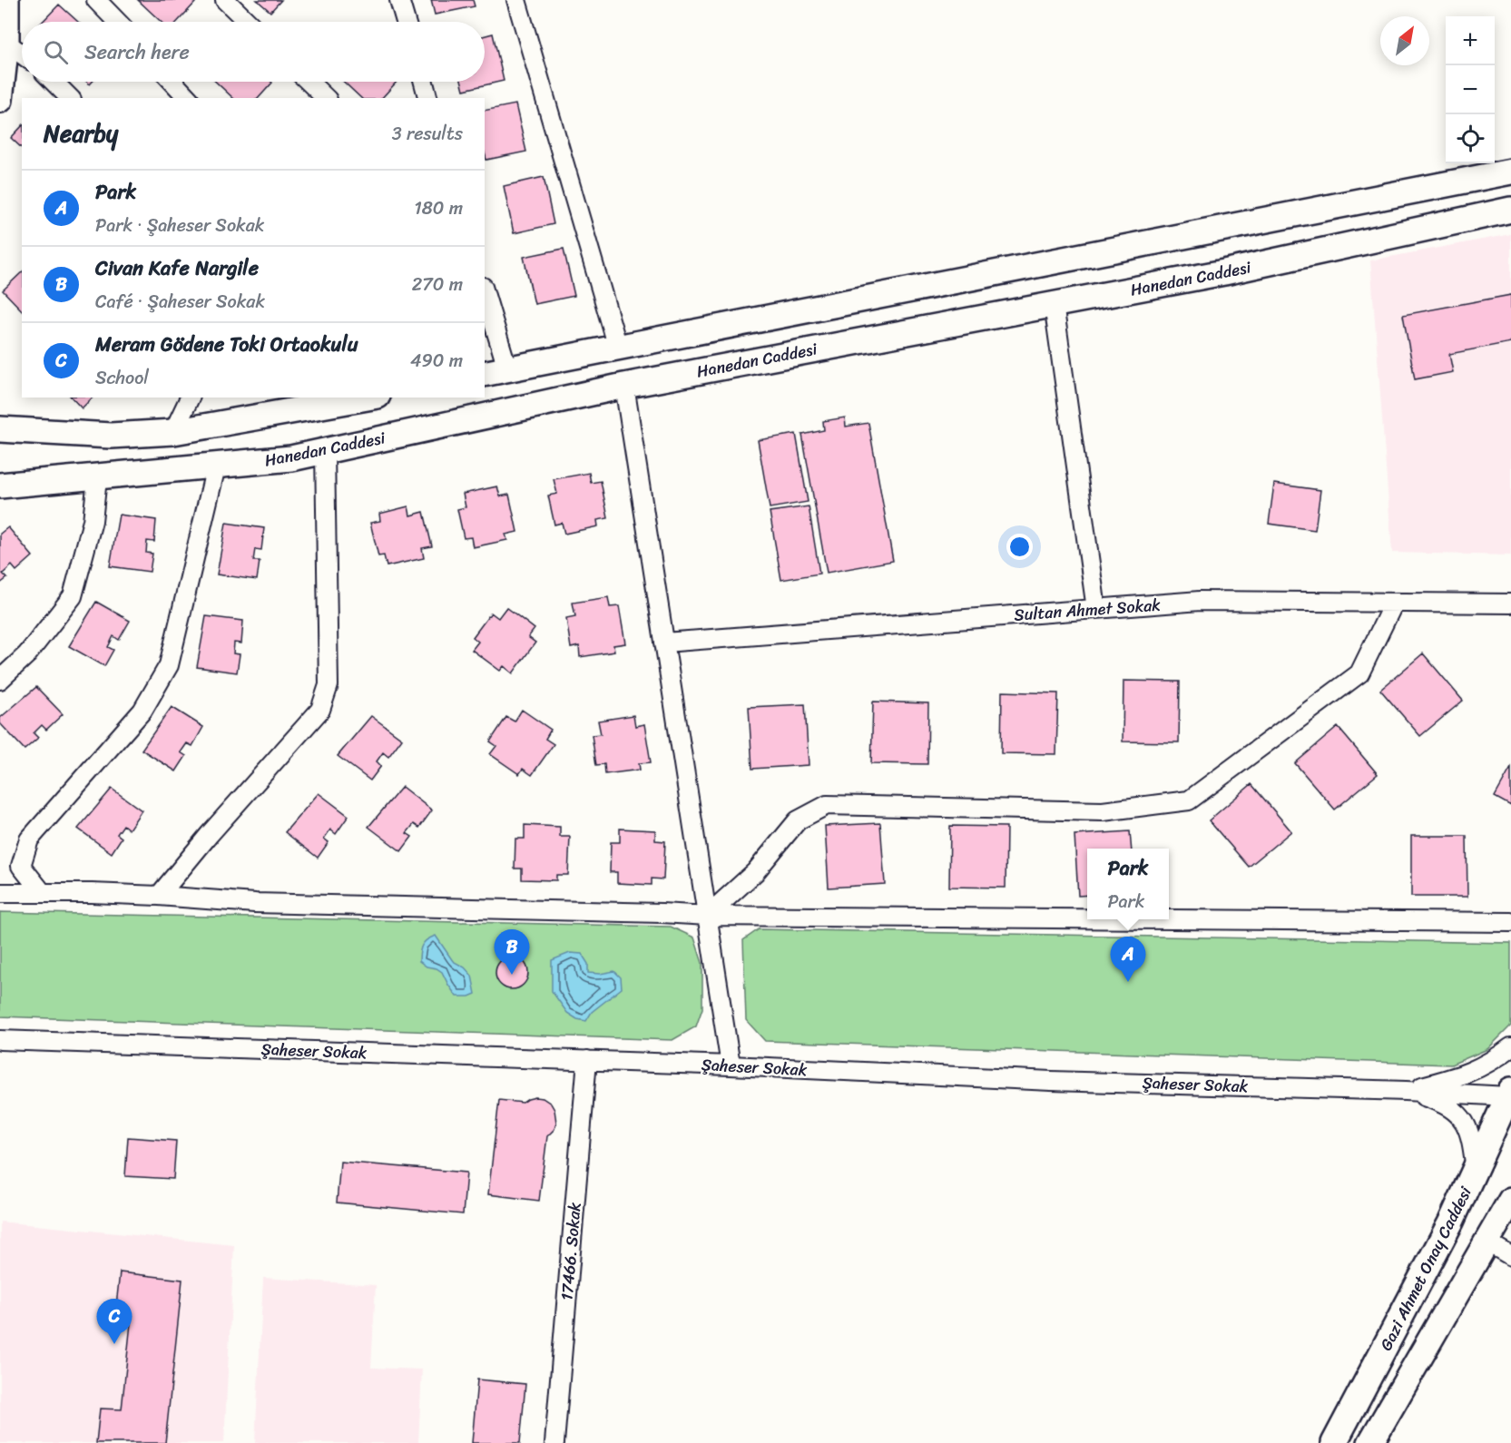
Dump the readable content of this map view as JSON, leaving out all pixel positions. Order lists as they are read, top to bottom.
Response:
{
  "streets": {
    "street": [
      "Hanedan Caddesi",
      "Sultan Ahmet Sokak",
      "Şaheser Sokak",
      "17466. Sokak",
      "Gazi Ahmet Onay Caddesi"
    ]
  },
  "crossings": [
    ["Şaheser Sokak", "17466. Sokak"],
    ["Şaheser Sokak", "Gazi Ahmet Onay Caddesi"]
  ],
  "north": "top right",
  "page": {
    "map_buttons": ["+", "−"],
    "search": "Search here",
    "heading": ["Nearby", "3 results"],
    "list": [
      {
        "mark": "A",
        "name": "Park",
        "note": "Park · Şaheser Sokak",
        "value": "180 m"
      },
      {
        "mark": "B",
        "name": "Civan Kafe Nargile",
        "note": "Café · Şaheser Sokak",
        "value": "270 m"
      },
      {
        "mark": "C",
        "name": "Meram Gödene Toki Ortaokulu",
        "note": "School",
        "value": "490 m"
      }
    ],
    "popup": ["Park", "Park"],
    "pins": ["B", "A", "C"]
  }
}
